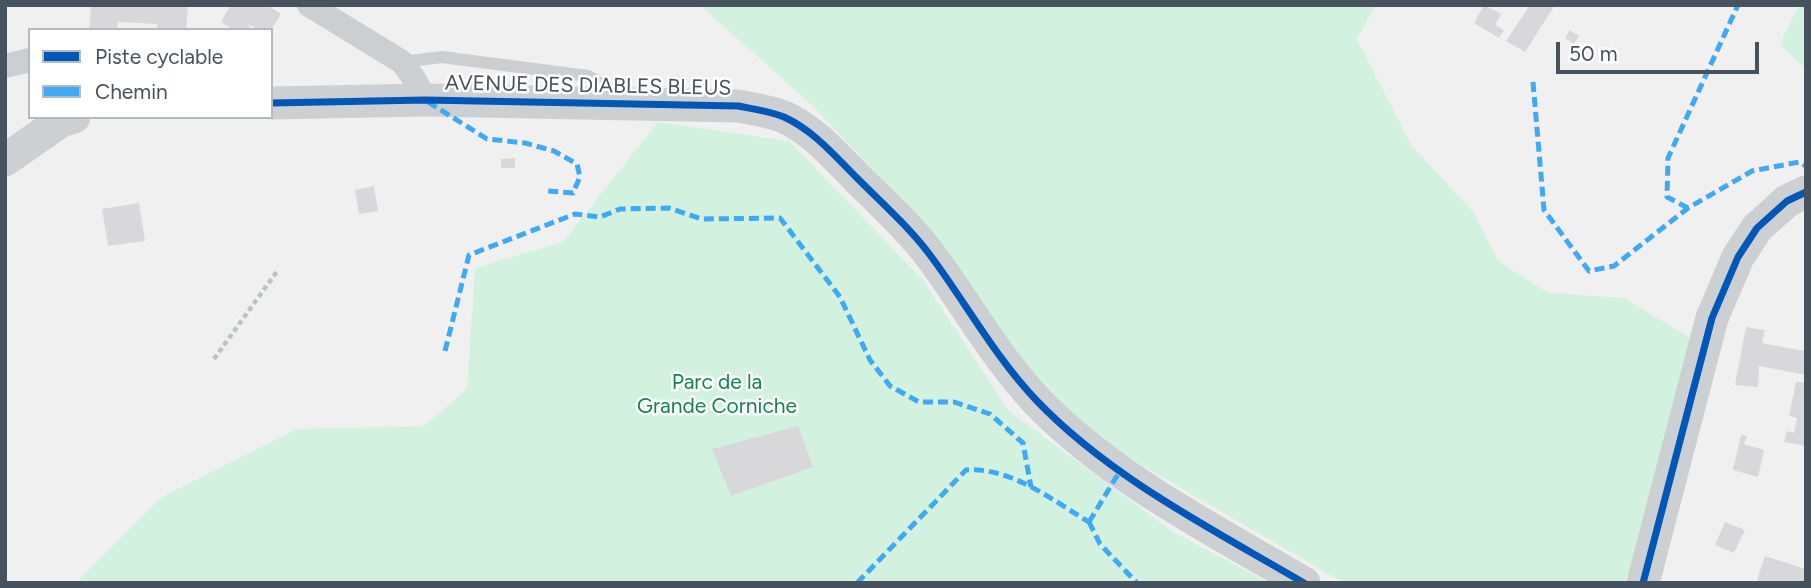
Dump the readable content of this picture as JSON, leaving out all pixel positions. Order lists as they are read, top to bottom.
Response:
{
  "streets": {
    "main road": ["AVENUE DES DIABLES BLEUS"]
  },
  "parks": ["Parc de la Grande Corniche"],
  "legend": ["Piste cyclable", "Chemin"],
  "scale_bar": "50 m"
}
